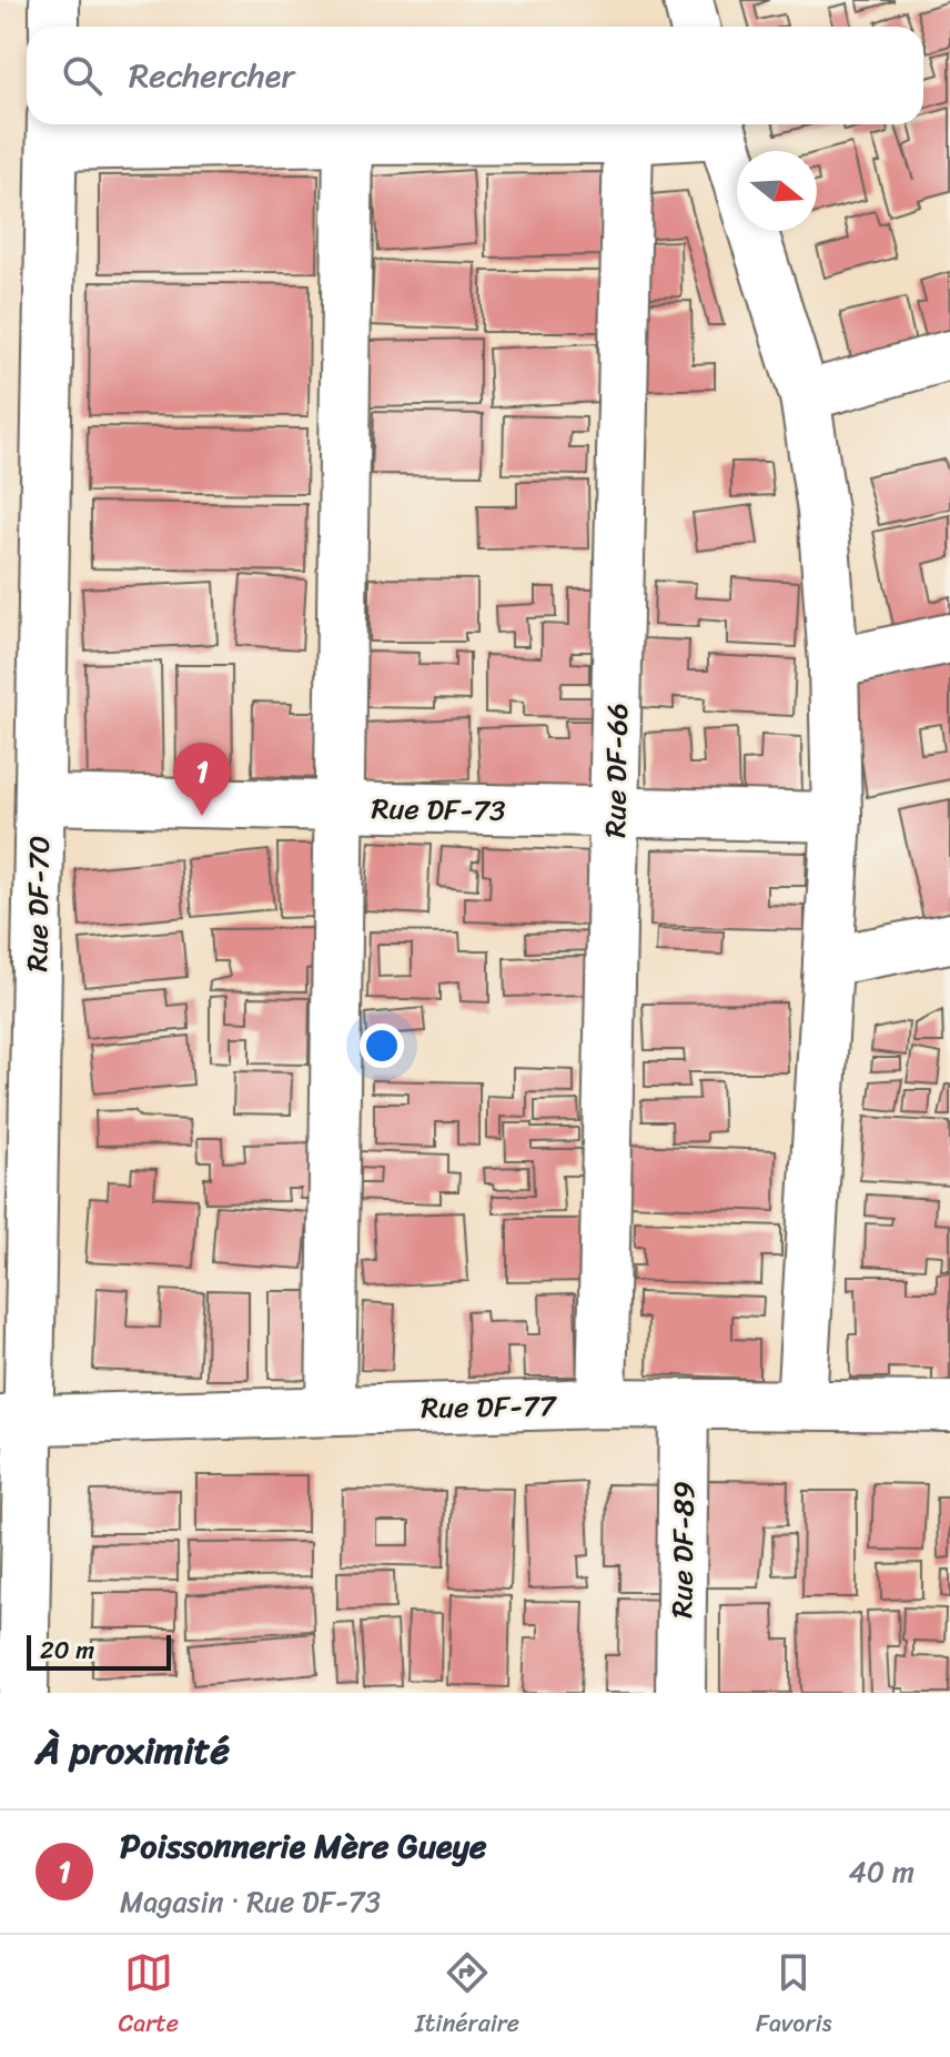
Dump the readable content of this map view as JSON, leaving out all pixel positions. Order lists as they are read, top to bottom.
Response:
{
  "streets": {
    "street": [
      "Rue DF-66",
      "Rue DF-73",
      "Rue DF-70",
      "Rue DF-77",
      "Rue DF-89"
    ]
  },
  "crossings": [
    ["Rue DF-66", "Rue DF-73"],
    ["Rue DF-66", "Rue DF-77"],
    ["Rue DF-73", "Rue DF-70"],
    ["Rue DF-70", "Rue DF-77"],
    ["Rue DF-77", "Rue DF-89"]
  ],
  "scale_bar": "20 m",
  "north": "right",
  "page": {
    "search": "Rechercher",
    "pins": "1",
    "scale": "20 m",
    "heading": "À proximité",
    "list": [
      {
        "mark": "1",
        "name": "Poissonnerie Mère Gueye",
        "note": "Magasin · Rue DF-73",
        "value": "40 m"
      }
    ],
    "nav": ["Carte", "Itinéraire", "Favoris"]
  }
}
